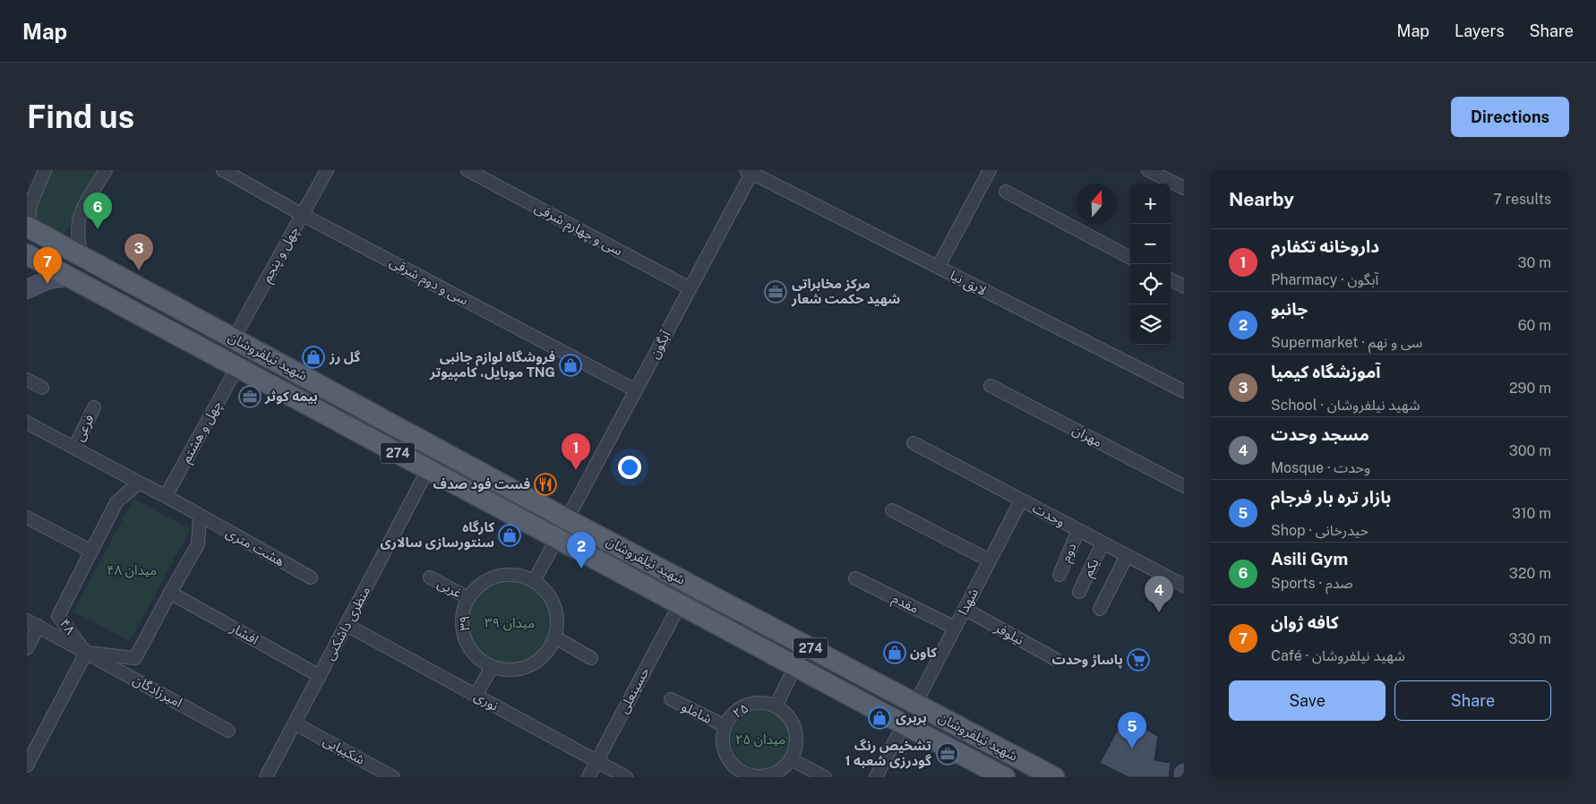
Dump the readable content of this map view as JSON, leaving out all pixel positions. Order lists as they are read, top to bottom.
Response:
{
  "streets": {
    "main road": ["شهید نیلفروشان", "274"],
    "street": [
      "سی و چهارم شرقی",
      "چهل و پنجم",
      "سی و دوم شرقی",
      "لایق نیا",
      "آبگون",
      "فرعی",
      "چهل و هشتم",
      "مهران",
      "وحدت",
      "هشت متری",
      "دوم",
      "یکم",
      "غربی",
      "شهدا",
      "مقدم",
      "منظری داشکنی",
      "۳۹",
      "۴۸",
      "افشار",
      "نیلوفر",
      "حسینعلی",
      "امیرزادگان",
      "نوری",
      "۲۵",
      "شاملو",
      "شکیبایی"
    ]
  },
  "crossings": [
    ["سی و چهارم شرقی", "آبگون"],
    ["چهل و پنجم", "سی و دوم شرقی"],
    ["چهل و پنجم", "شهید نیلفروشان"],
    ["سی و دوم شرقی", "آبگون"],
    ["لایق نیا", "آبگون"],
    ["آبگون", "شهید نیلفروشان"],
    ["شهید نیلفروشان", "چهل و هشتم"],
    ["شهید نیلفروشان", "274"],
    ["شهید نیلفروشان", "شهدا"],
    ["شهید نیلفروشان", "منظری داشکنی"],
    ["274", "حسینعلی"],
    ["وحدت", "دوم"],
    ["وحدت", "یکم"],
    ["وحدت", "شهدا"],
    ["غربی", "۳۹"],
    ["شهدا", "مقدم"],
    ["شهدا", "نیلوفر"],
    ["منظری داشکنی", "افشار"],
    ["منظری داشکنی", "نوری"],
    ["منظری داشکنی", "شکیبایی"],
    ["۴۸", "امیرزادگان"],
    ["حسینعلی", "نوری"],
    ["۲۵", "شاملو"]
  ],
  "parks": ["میدان ۴۸", "میدان ۳۹", "میدان ۲۵"],
  "places": {
    "office": ["مرکز مخابراتی شهید حکمت شعار", "بیمه کوثر", "تشخیص رنگ گودرزی شعبه 1"],
    "shop": [
      "گل رز",
      "فروشگاه لوازم جانبی موبایل، کامپيوتر TNG",
      "کارگاه سنتورسازی سالاری",
      "کاون",
      "بربری"
    ],
    "restaurant": ["فست فود صدف"],
    "supermarket": ["پاساژ وحدت"]
  },
  "north": "top",
  "page": {
    "header": "Map",
    "nav": ["Map", "Layers", "Share"],
    "buttons": [
      "Directions",
      ["Save", "Share"]
    ],
    "title": "Find us",
    "heading": ["Nearby", "7 results"],
    "map_buttons": ["+", "−"],
    "pins": [
      "6",
      "3",
      "7",
      "1",
      "2",
      "4",
      "5"
    ],
    "list": [
      {
        "mark": "1",
        "name": "داروخانه تکفارم",
        "note": "Pharmacy · آبگون",
        "value": "30 m"
      },
      {
        "mark": "2",
        "name": "جانبو",
        "note": "Supermarket · سی و نهم",
        "value": "60 m"
      },
      {
        "mark": "3",
        "name": "آموزشگاه کیمیا",
        "note": "School · شهید نیلفروشان",
        "value": "290 m"
      },
      {
        "mark": "4",
        "name": "مسجد وحدت",
        "note": "Mosque · وحدت",
        "value": "300 m"
      },
      {
        "mark": "5",
        "name": "بازار تره بار فرجام",
        "note": "Shop · حیدرخانی",
        "value": "310 m"
      },
      {
        "mark": "6",
        "name": "Asili Gym",
        "note": "Sports · صدم",
        "value": "320 m"
      },
      {
        "mark": "7",
        "name": "کافه ژوان",
        "note": "Café · شهید نیلفروشان",
        "value": "330 m"
      }
    ]
  }
}
